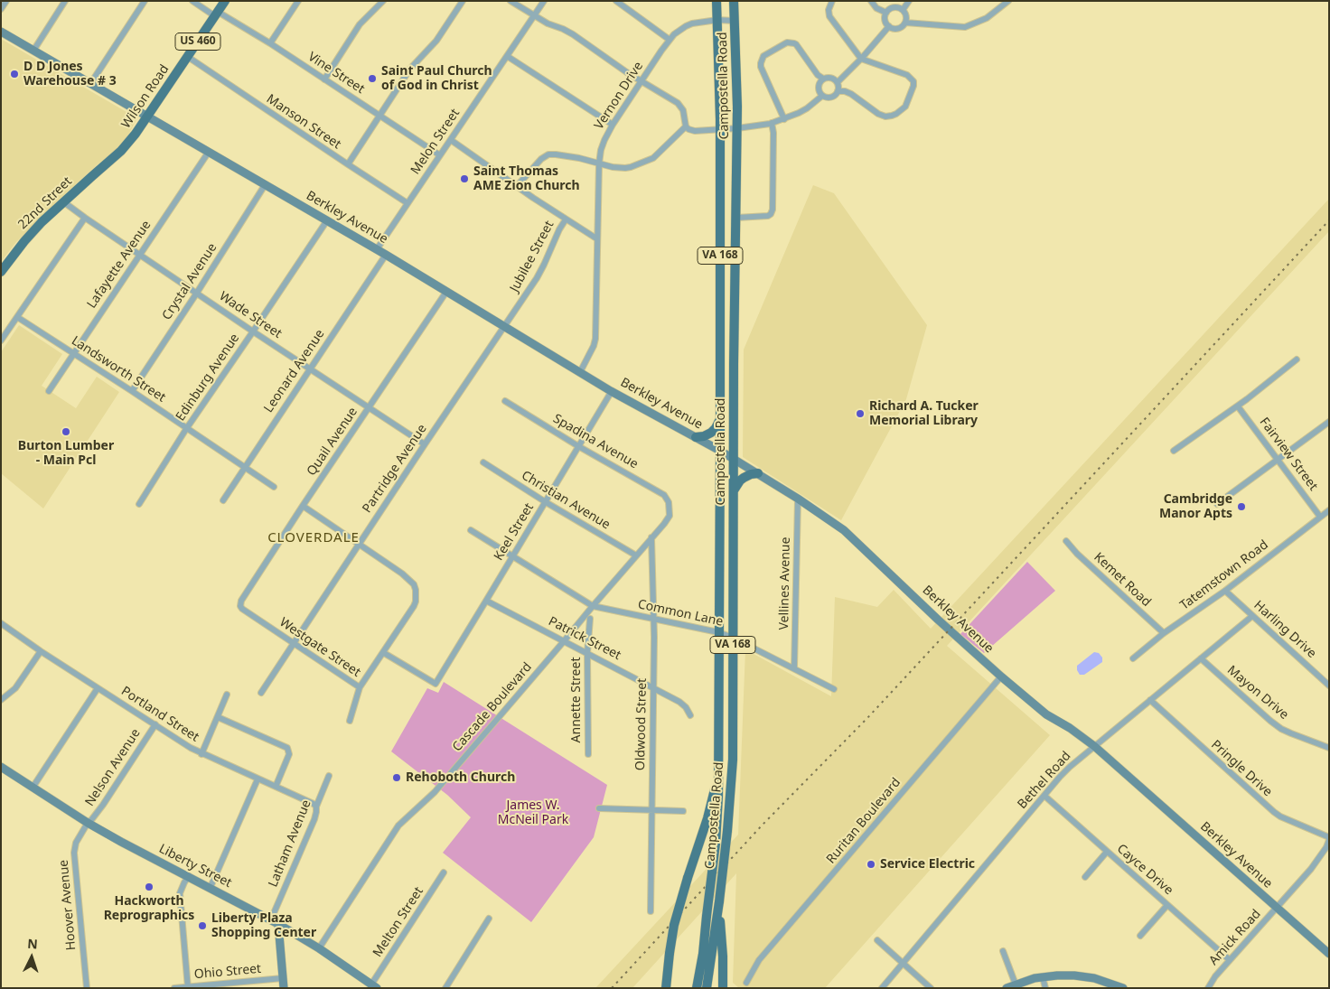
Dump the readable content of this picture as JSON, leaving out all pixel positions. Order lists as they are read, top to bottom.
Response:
{
  "streets": {
    "main road": [
      "US 460",
      "Campostella Road",
      "Wilson Road",
      "22nd Street",
      "VA 168"
    ],
    "street": [
      "Vine Street",
      "Vernon Drive",
      "Manson Street",
      "Melon Street",
      "Berkley Avenue",
      "Jubilee Street",
      "Lafayette Avenue",
      "Crystal Avenue",
      "Wade Street",
      "Landsworth Street",
      "Leonard Avenue",
      "Edinburg Avenue",
      "Quail Avenue",
      "Spadina Avenue",
      "Fairview Street",
      "Partridge Avenue",
      "Christian Avenue",
      "Keel Street",
      "Tatemstown Road",
      "Kemet Road",
      "Vellines Avenue",
      "Common Lane",
      "Harling Drive",
      "Patrick Street",
      "Westgate Street",
      "Mayon Drive",
      "Annette Street",
      "Cascade Boulevard",
      "Portland Street",
      "Oldwood Street",
      "Nelson Avenue",
      "Pringle Drive",
      "Bethel Road",
      "Ruritan Boulevard",
      "Latham Avenue",
      "Liberty Street",
      "Cayce Drive",
      "Hoover Avenue",
      "Melton Street",
      "Amick Road",
      "Ohio Street"
    ]
  },
  "crossings": [
    ["Vine Street", "Wilson Road"],
    ["Vine Street", "Melon Street"],
    ["Campostella Road", "Vernon Drive"],
    ["Campostella Road", "Berkley Avenue"],
    ["Campostella Road", "VA 168"],
    ["Campostella Road", "Common Lane"],
    ["Vernon Drive", "Berkley Avenue"],
    ["Wilson Road", "Manson Street"],
    ["Wilson Road", "22nd Street"],
    ["Wilson Road", "Berkley Avenue"],
    ["Manson Street", "Melon Street"],
    ["Melon Street", "Berkley Avenue"],
    ["22nd Street", "Wade Street"],
    ["Berkley Avenue", "Jubilee Street"],
    ["Berkley Avenue", "Lafayette Avenue"],
    ["Berkley Avenue", "Crystal Avenue"],
    ["Berkley Avenue", "Leonard Avenue"],
    ["Berkley Avenue", "Edinburg Avenue"],
    ["Berkley Avenue", "Quail Avenue"],
    ["Berkley Avenue", "Partridge Avenue"],
    ["Berkley Avenue", "Keel Street"],
    ["Berkley Avenue", "Vellines Avenue"],
    ["Berkley Avenue", "Bethel Road"],
    ["Berkley Avenue", "Ruritan Boulevard"],
    ["Berkley Avenue", "Amick Road"],
    ["Jubilee Street", "Partridge Avenue"],
    ["Lafayette Avenue", "Wade Street"],
    ["Lafayette Avenue", "Landsworth Street"],
    ["Crystal Avenue", "Wade Street"],
    ["Crystal Avenue", "Landsworth Street"],
    ["Wade Street", "Leonard Avenue"],
    ["Wade Street", "Edinburg Avenue"],
    ["Wade Street", "Quail Avenue"],
    ["Wade Street", "Partridge Avenue"],
    ["Landsworth Street", "Leonard Avenue"],
    ["Landsworth Street", "Edinburg Avenue"],
    ["Quail Avenue", "Westgate Street"],
    ["Spadina Avenue", "Keel Street"],
    ["Spadina Avenue", "Cascade Boulevard"],
    ["Fairview Street", "Tatemstown Road"],
    ["Partridge Avenue", "Westgate Street"],
    ["Christian Avenue", "Keel Street"],
    ["Christian Avenue", "Cascade Boulevard"],
    ["Keel Street", "Common Lane"],
    ["Keel Street", "Patrick Street"],
    ["Keel Street", "Westgate Street"],
    ["Tatemstown Road", "Kemet Road"],
    ["Tatemstown Road", "Harling Drive"],
    ["Vellines Avenue", "Common Lane"],
    ["Common Lane", "Cascade Boulevard"],
    ["Common Lane", "Oldwood Street"],
    ["Harling Drive", "Bethel Road"],
    ["Patrick Street", "Annette Street"],
    ["Patrick Street", "Cascade Boulevard"],
    ["Patrick Street", "Oldwood Street"],
    ["Mayon Drive", "Bethel Road"],
    ["Cascade Boulevard", "Oldwood Street"],
    ["Cascade Boulevard", "Liberty Street"],
    ["Portland Street", "Nelson Avenue"],
    ["Portland Street", "Latham Avenue"],
    ["Nelson Avenue", "Liberty Street"],
    ["Nelson Avenue", "Hoover Avenue"],
    ["Pringle Drive", "Bethel Road"],
    ["Pringle Drive", "Amick Road"],
    ["Bethel Road", "Cayce Drive"],
    ["Latham Avenue", "Liberty Street"],
    ["Liberty Street", "Hoover Avenue"],
    ["Liberty Street", "Melton Street"],
    ["Cayce Drive", "Amick Road"]
  ],
  "districts": ["CLOVERDALE"],
  "parks": ["James W. McNeil Park"],
  "places": [
    "D D Jones Warehouse # 3",
    "Saint Paul Church of God in Christ",
    "Saint Thomas AME Zion Church",
    "Richard A. Tucker Memorial Library",
    "Burton Lumber - Main Pcl",
    "Cambridge Manor Apts",
    "Rehoboth Church",
    "Service Electric",
    "Hackworth Reprographics",
    "Liberty Plaza Shopping Center"
  ],
  "north": "top"
}
